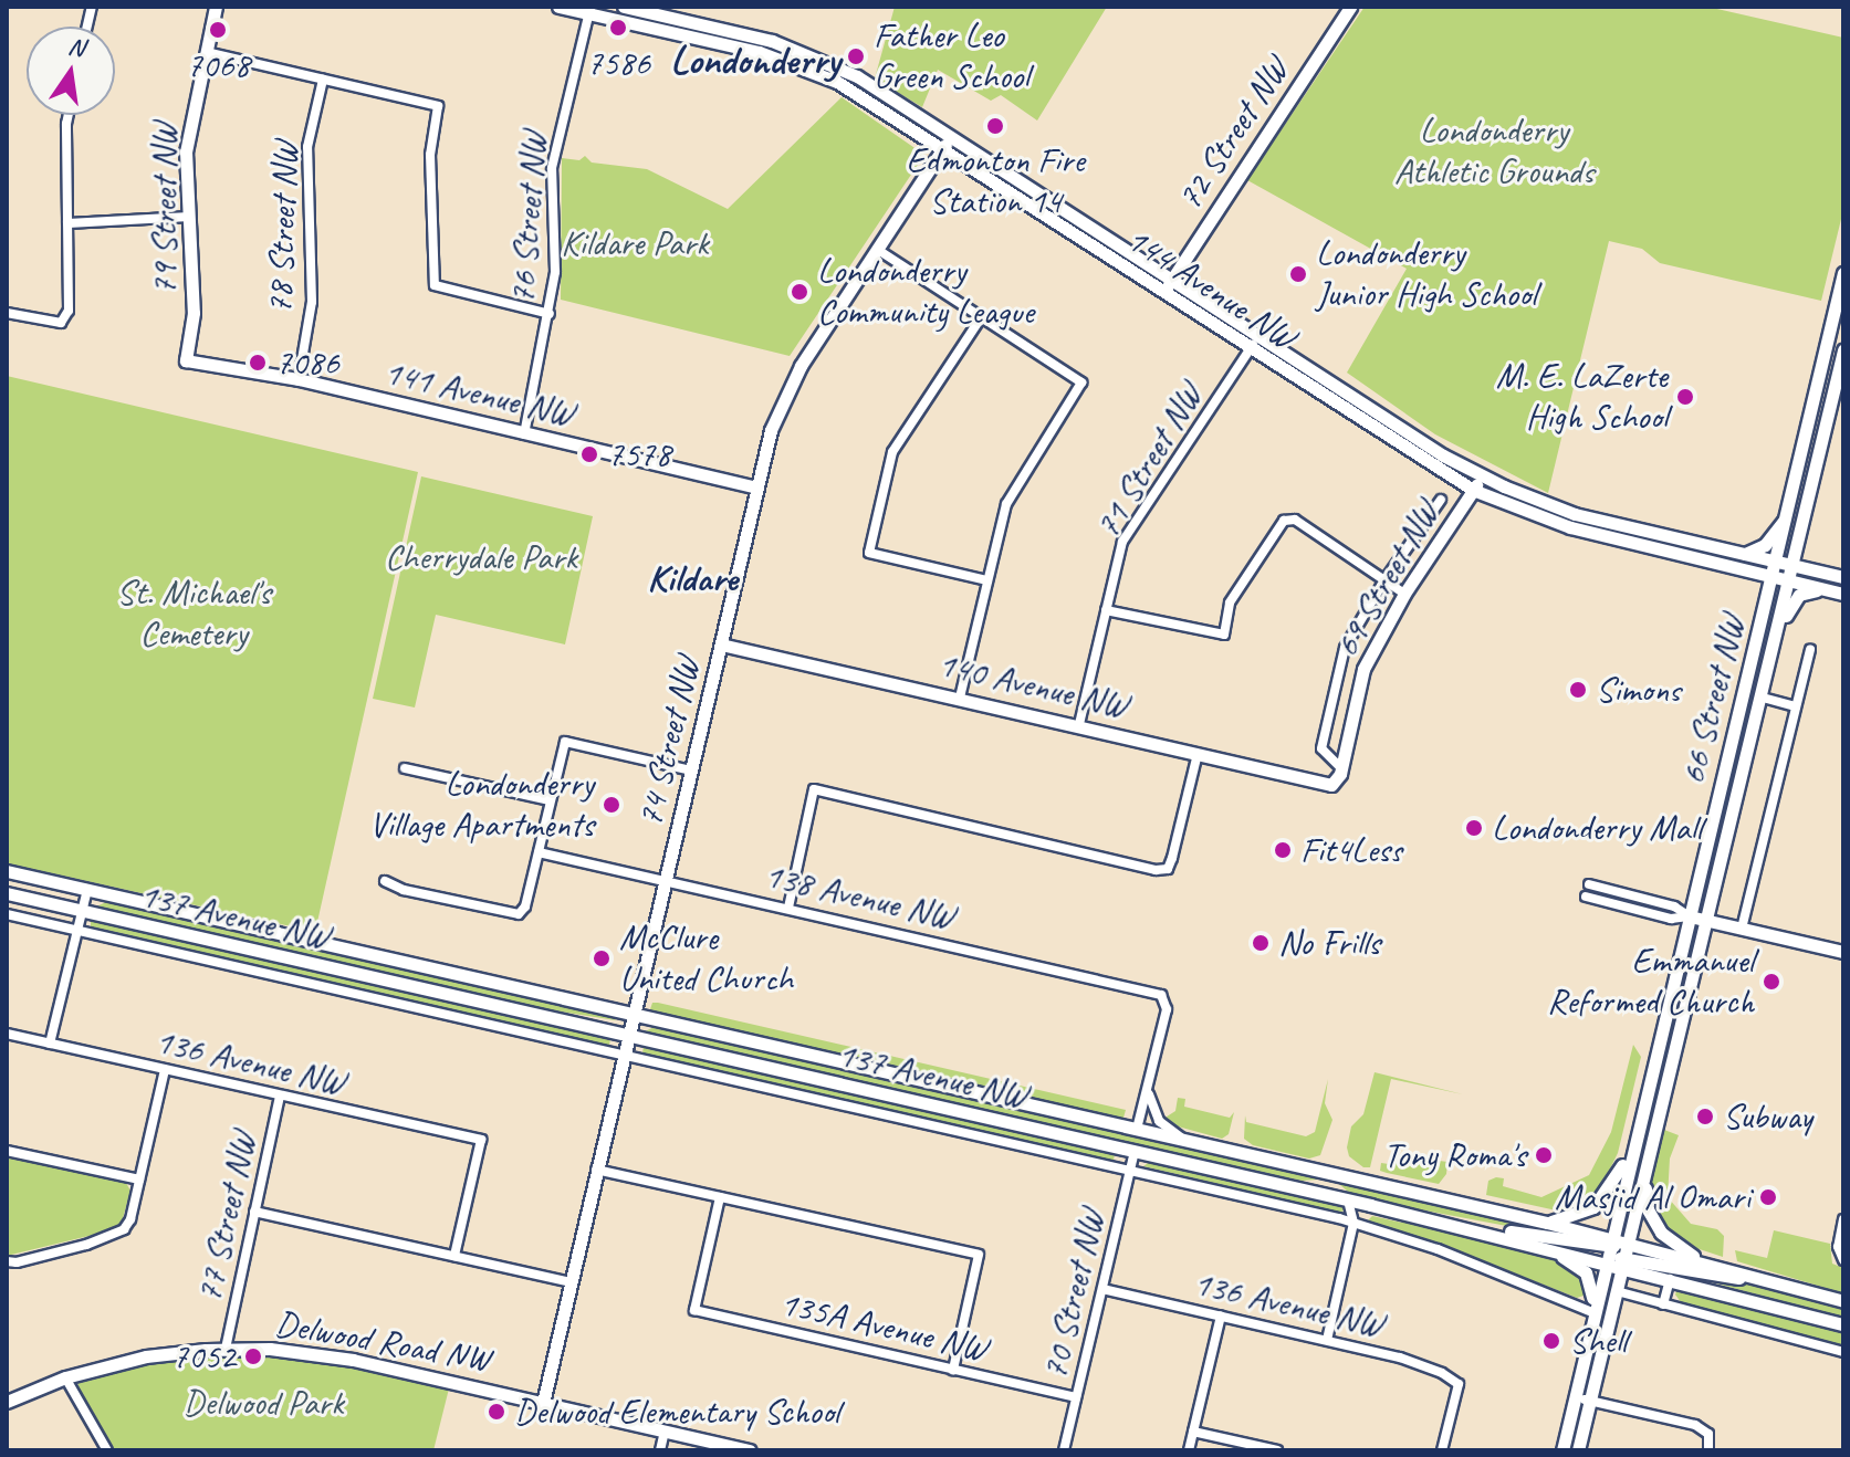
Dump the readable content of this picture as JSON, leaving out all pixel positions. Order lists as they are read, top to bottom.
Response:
{
  "streets": {
    "street": [
      "72 Street NW",
      "79 Street NW",
      "76 Street NW",
      "78 Street NW",
      "144 Avenue NW",
      "141 Avenue NW",
      "71 Street NW",
      "69 Street NW",
      "140 Avenue NW",
      "66 Street NW",
      "74 Street NW",
      "138 Avenue NW",
      "137 Avenue NW",
      "136 Avenue NW",
      "77 Street NW",
      "70 Street NW",
      "135A Avenue NW",
      "Delwood Road NW"
    ]
  },
  "crossings": [
    ["72 Street NW", "144 Avenue NW"],
    ["79 Street NW", "141 Avenue NW"],
    ["76 Street NW", "144 Avenue NW"],
    ["76 Street NW", "141 Avenue NW"],
    ["78 Street NW", "141 Avenue NW"],
    ["144 Avenue NW", "71 Street NW"],
    ["144 Avenue NW", "69 Street NW"],
    ["144 Avenue NW", "66 Street NW"],
    ["144 Avenue NW", "74 Street NW"],
    ["141 Avenue NW", "74 Street NW"],
    ["71 Street NW", "140 Avenue NW"],
    ["69 Street NW", "140 Avenue NW"],
    ["140 Avenue NW", "74 Street NW"],
    ["66 Street NW", "137 Avenue NW"],
    ["74 Street NW", "138 Avenue NW"],
    ["74 Street NW", "137 Avenue NW"],
    ["74 Street NW", "Delwood Road NW"],
    ["138 Avenue NW", "137 Avenue NW"],
    ["137 Avenue NW", "70 Street NW"],
    ["136 Avenue NW", "77 Street NW"],
    ["136 Avenue NW", "70 Street NW"],
    ["77 Street NW", "Delwood Road NW"],
    ["70 Street NW", "135A Avenue NW"]
  ],
  "districts": ["Londonderry", "Kildare"],
  "parks": [
    "Londonderry Athletic Grounds",
    "Kildare Park",
    "Cherrydale Park",
    "St. Michael's Cemetery",
    "Delwood Park"
  ],
  "places": [
    "7586",
    "7068",
    "Father Leo Green School",
    "Edmonton Fire Station 14",
    "Londonderry Junior High School",
    "Londonderry Community League",
    "7086",
    "M. E. LaZerte High School",
    "7578",
    "Simons",
    "Londonderry Village Apartments",
    "Londonderry Mall",
    "Fit4Less",
    "No Frills",
    "McClure United Church",
    "Emmanuel Reformed Church",
    "Subway",
    "Tony Roma's",
    "Masjid Al Omari",
    "Shell",
    "7052",
    "Delwood Elementary School"
  ],
  "north": "top"
}
